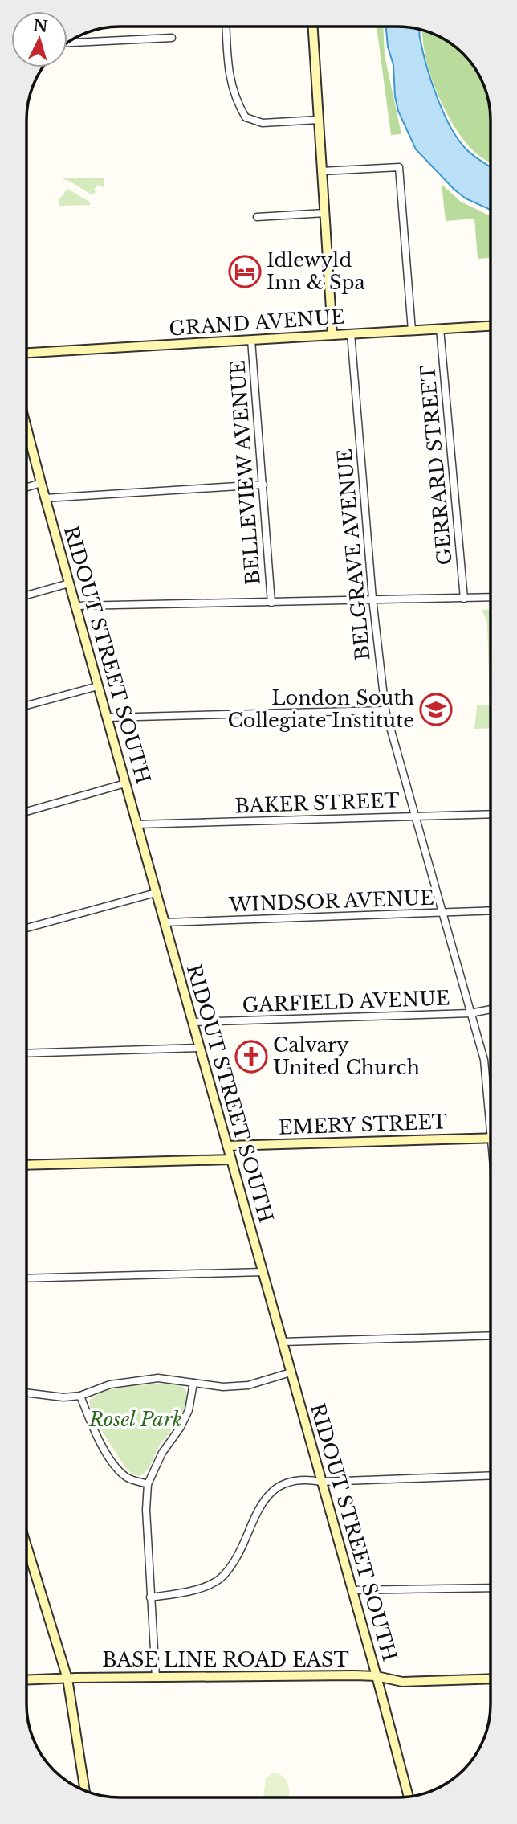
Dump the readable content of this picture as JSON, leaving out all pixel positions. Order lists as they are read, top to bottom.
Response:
{
  "streets": {
    "street": [
      "GRAND AVENUE",
      "GERRARD STREET",
      "BELLEVIEW AVENUE",
      "BELGRAVE AVENUE",
      "RIDOUT STREET SOUTH",
      "BAKER STREET",
      "WINDSOR AVENUE",
      "GARFIELD AVENUE",
      "EMERY STREET",
      "BASE LINE ROAD EAST"
    ]
  },
  "crossings": [
    ["GRAND AVENUE", "GERRARD STREET"],
    ["GRAND AVENUE", "BELLEVIEW AVENUE"],
    ["GRAND AVENUE", "BELGRAVE AVENUE"],
    ["BELGRAVE AVENUE", "BAKER STREET"],
    ["BELGRAVE AVENUE", "WINDSOR AVENUE"],
    ["BELGRAVE AVENUE", "GARFIELD AVENUE"],
    ["RIDOUT STREET SOUTH", "BAKER STREET"],
    ["RIDOUT STREET SOUTH", "WINDSOR AVENUE"],
    ["RIDOUT STREET SOUTH", "GARFIELD AVENUE"],
    ["RIDOUT STREET SOUTH", "EMERY STREET"],
    ["RIDOUT STREET SOUTH", "BASE LINE ROAD EAST"]
  ],
  "parks": ["Rosel Park"],
  "places": {
    "hotel": ["Idlewyld Inn & Spa"],
    "school or university": ["London South Collegiate Institute"],
    "church": ["Calvary United Church"]
  },
  "north": "top"
}
